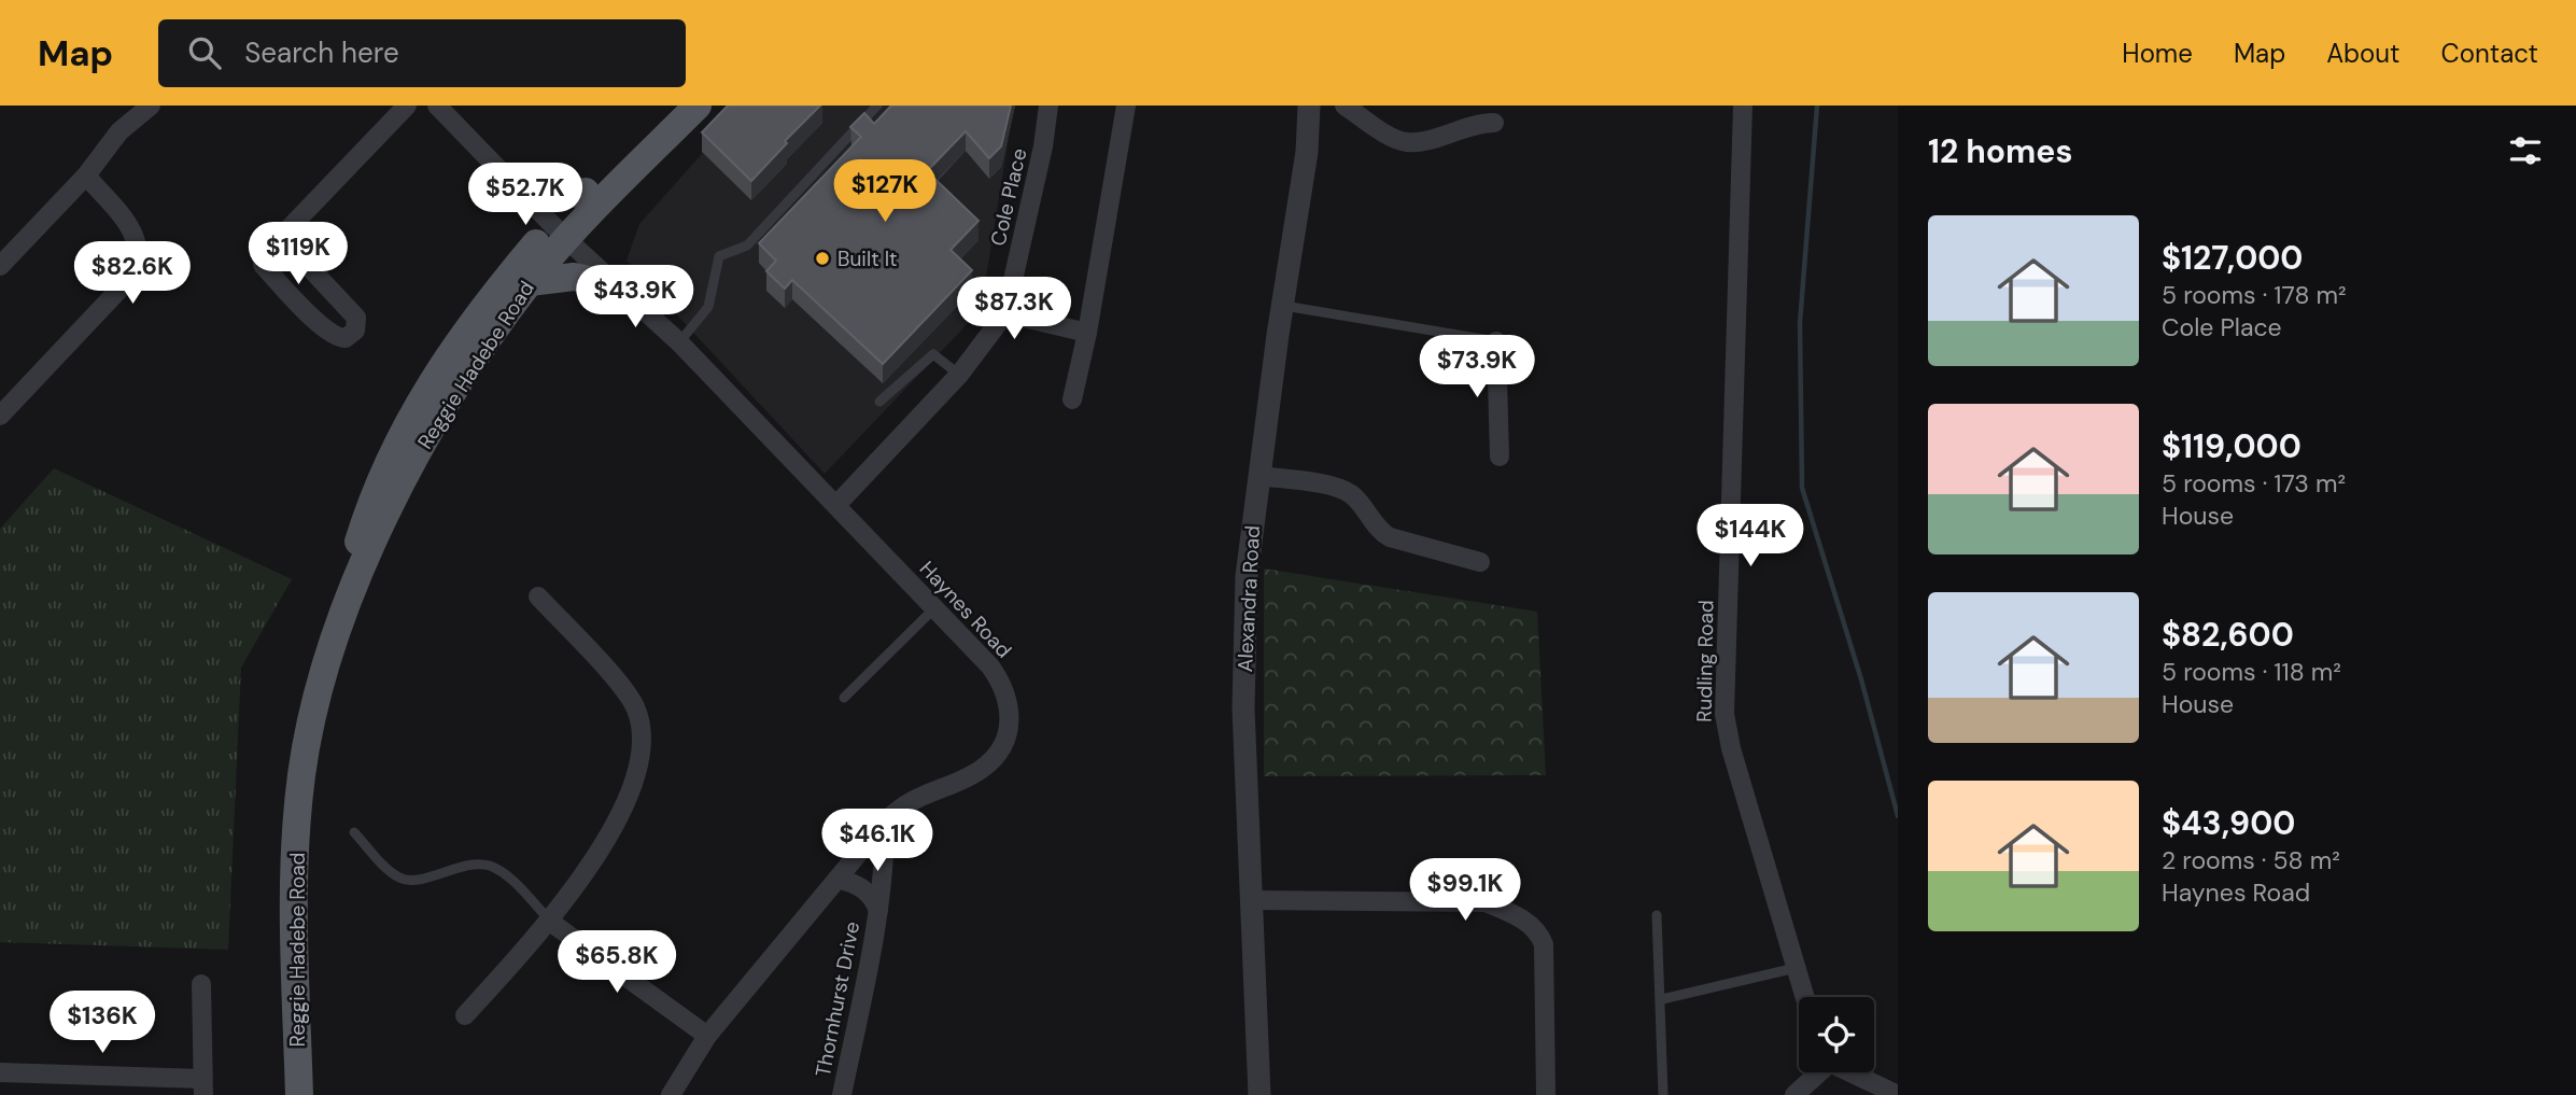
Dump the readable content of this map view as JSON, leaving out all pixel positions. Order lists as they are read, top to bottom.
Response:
{
  "streets": {
    "main road": ["Reggie Hadebe Road"],
    "street": [
      "Cole Place",
      "Alexandra Road",
      "Haynes Road",
      "Rudling Road",
      "Thornhurst Drive"
    ]
  },
  "crossings": [
    ["Cole Place", "Haynes Road"],
    ["Reggie Hadebe Road", "Haynes Road"],
    ["Haynes Road", "Thornhurst Drive"]
  ],
  "places": ["Built It"],
  "page": {
    "header": "Map",
    "search": "Search here",
    "nav": [
      "Home",
      "Map",
      "About",
      "Contact"
    ],
    "heading": "12 homes",
    "price": [
      "$127K",
      "$52.7K",
      "$119K",
      "$82.6K",
      "$43.9K",
      "$87.3K",
      "$73.9K",
      "$144K",
      "$46.1K",
      "$99.1K",
      "$65.8K",
      "$136K"
    ],
    "list": [
      {
        "name": "$127,000",
        "note": "5 rooms · 178 m² · Cole Place"
      },
      {
        "name": "$119,000",
        "note": "5 rooms · 173 m² · House"
      },
      {
        "name": "$82,600",
        "note": "5 rooms · 118 m² · House"
      },
      {
        "name": "$43,900",
        "note": "2 rooms · 58 m² · Haynes Road"
      }
    ]
  }
}
